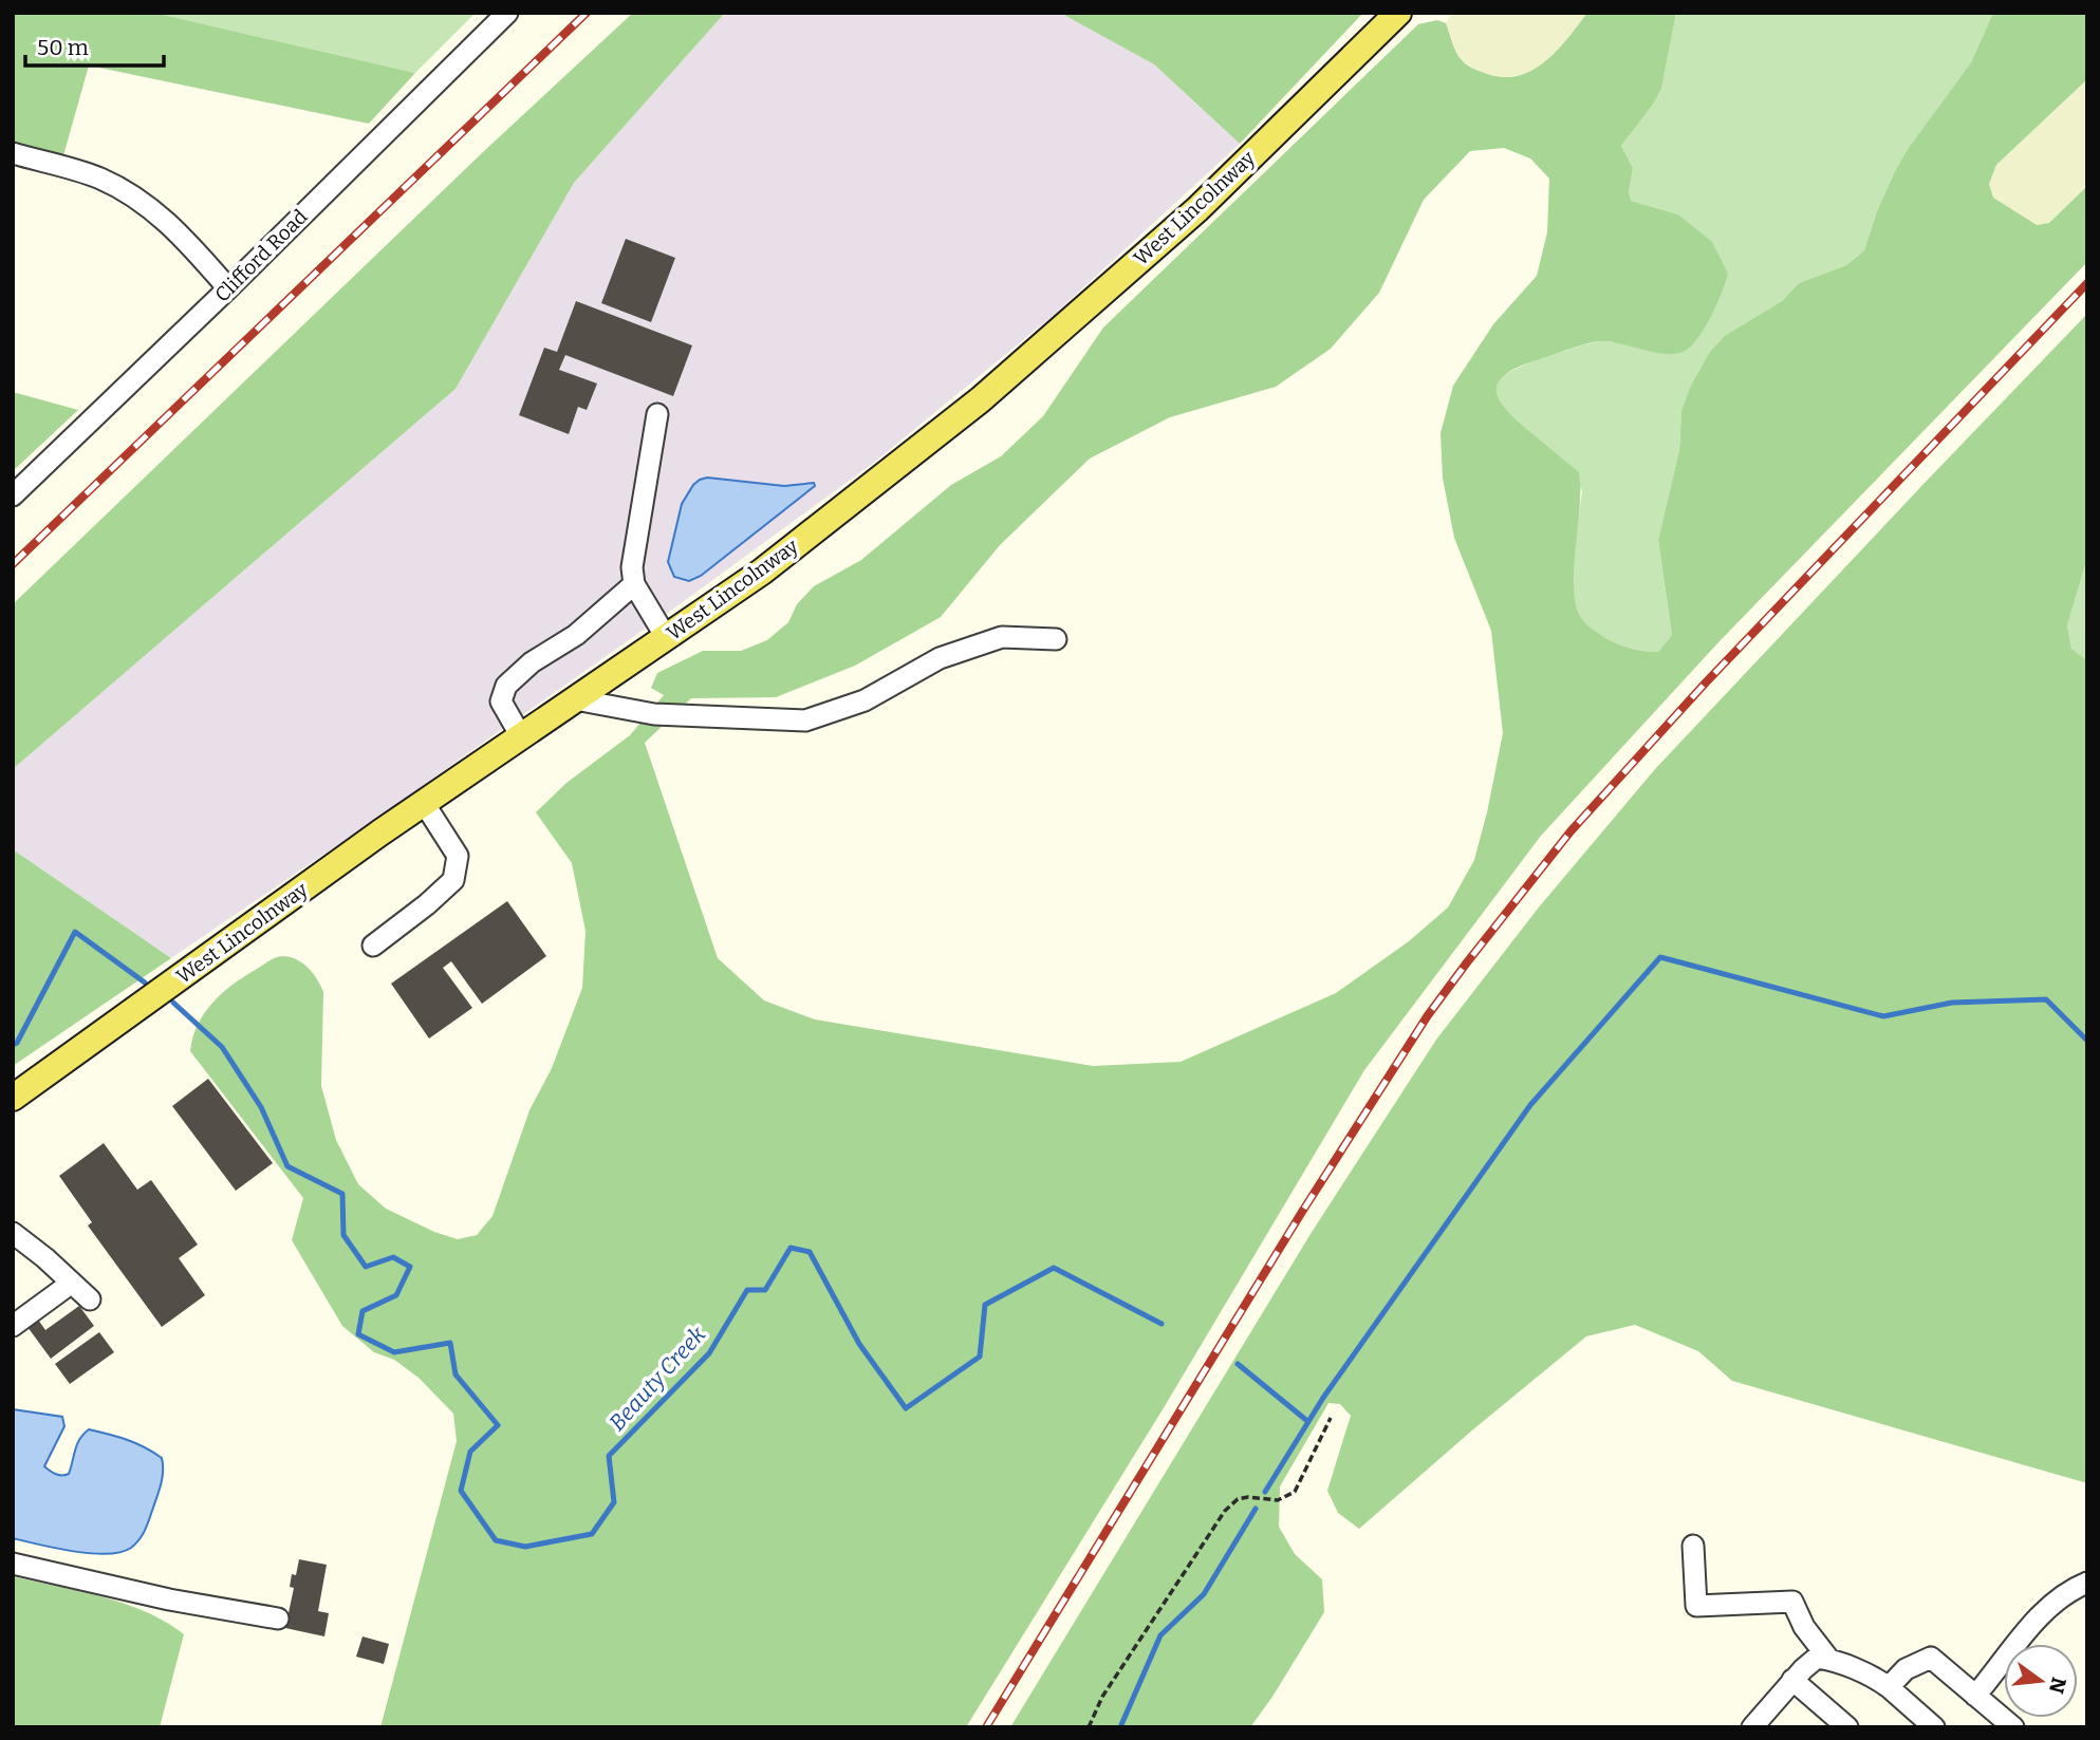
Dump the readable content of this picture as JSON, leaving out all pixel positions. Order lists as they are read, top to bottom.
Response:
{
  "streets": {
    "main road": ["West Lincolnway"],
    "street": ["Clifford Road"]
  },
  "water": ["Beauty Creek"],
  "scale_bar": "50 m",
  "north": "right"
}
